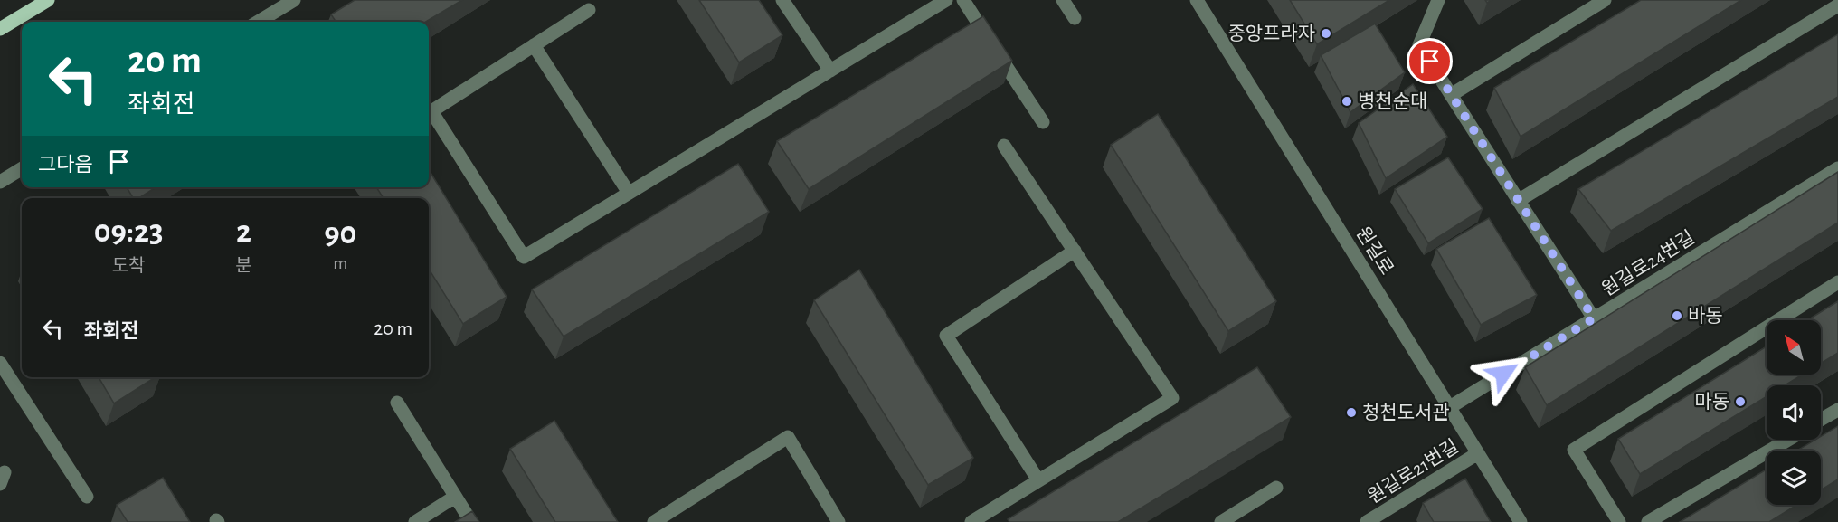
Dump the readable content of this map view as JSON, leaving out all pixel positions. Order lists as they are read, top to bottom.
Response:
{
  "streets": {
    "street": ["원길로", "원길로24번길", "원길로21번길"]
  },
  "crossings": [
    ["원길로", "원길로24번길"],
    ["원길로", "원길로21번길"]
  ],
  "places": [
    "중앙프라자",
    "병천순대",
    "바동",
    "마동",
    "청천도서관"
  ],
  "north": "top left",
  "page": {
    "turn": ["20 m", "좌회전"],
    "then": "그다음",
    "eta": [
      "09:23",
      "도착",
      "2",
      "분",
      "90",
      "m"
    ],
    "list": [
      {
        "name": "좌회전",
        "value": "20 m"
      }
    ]
  }
}
